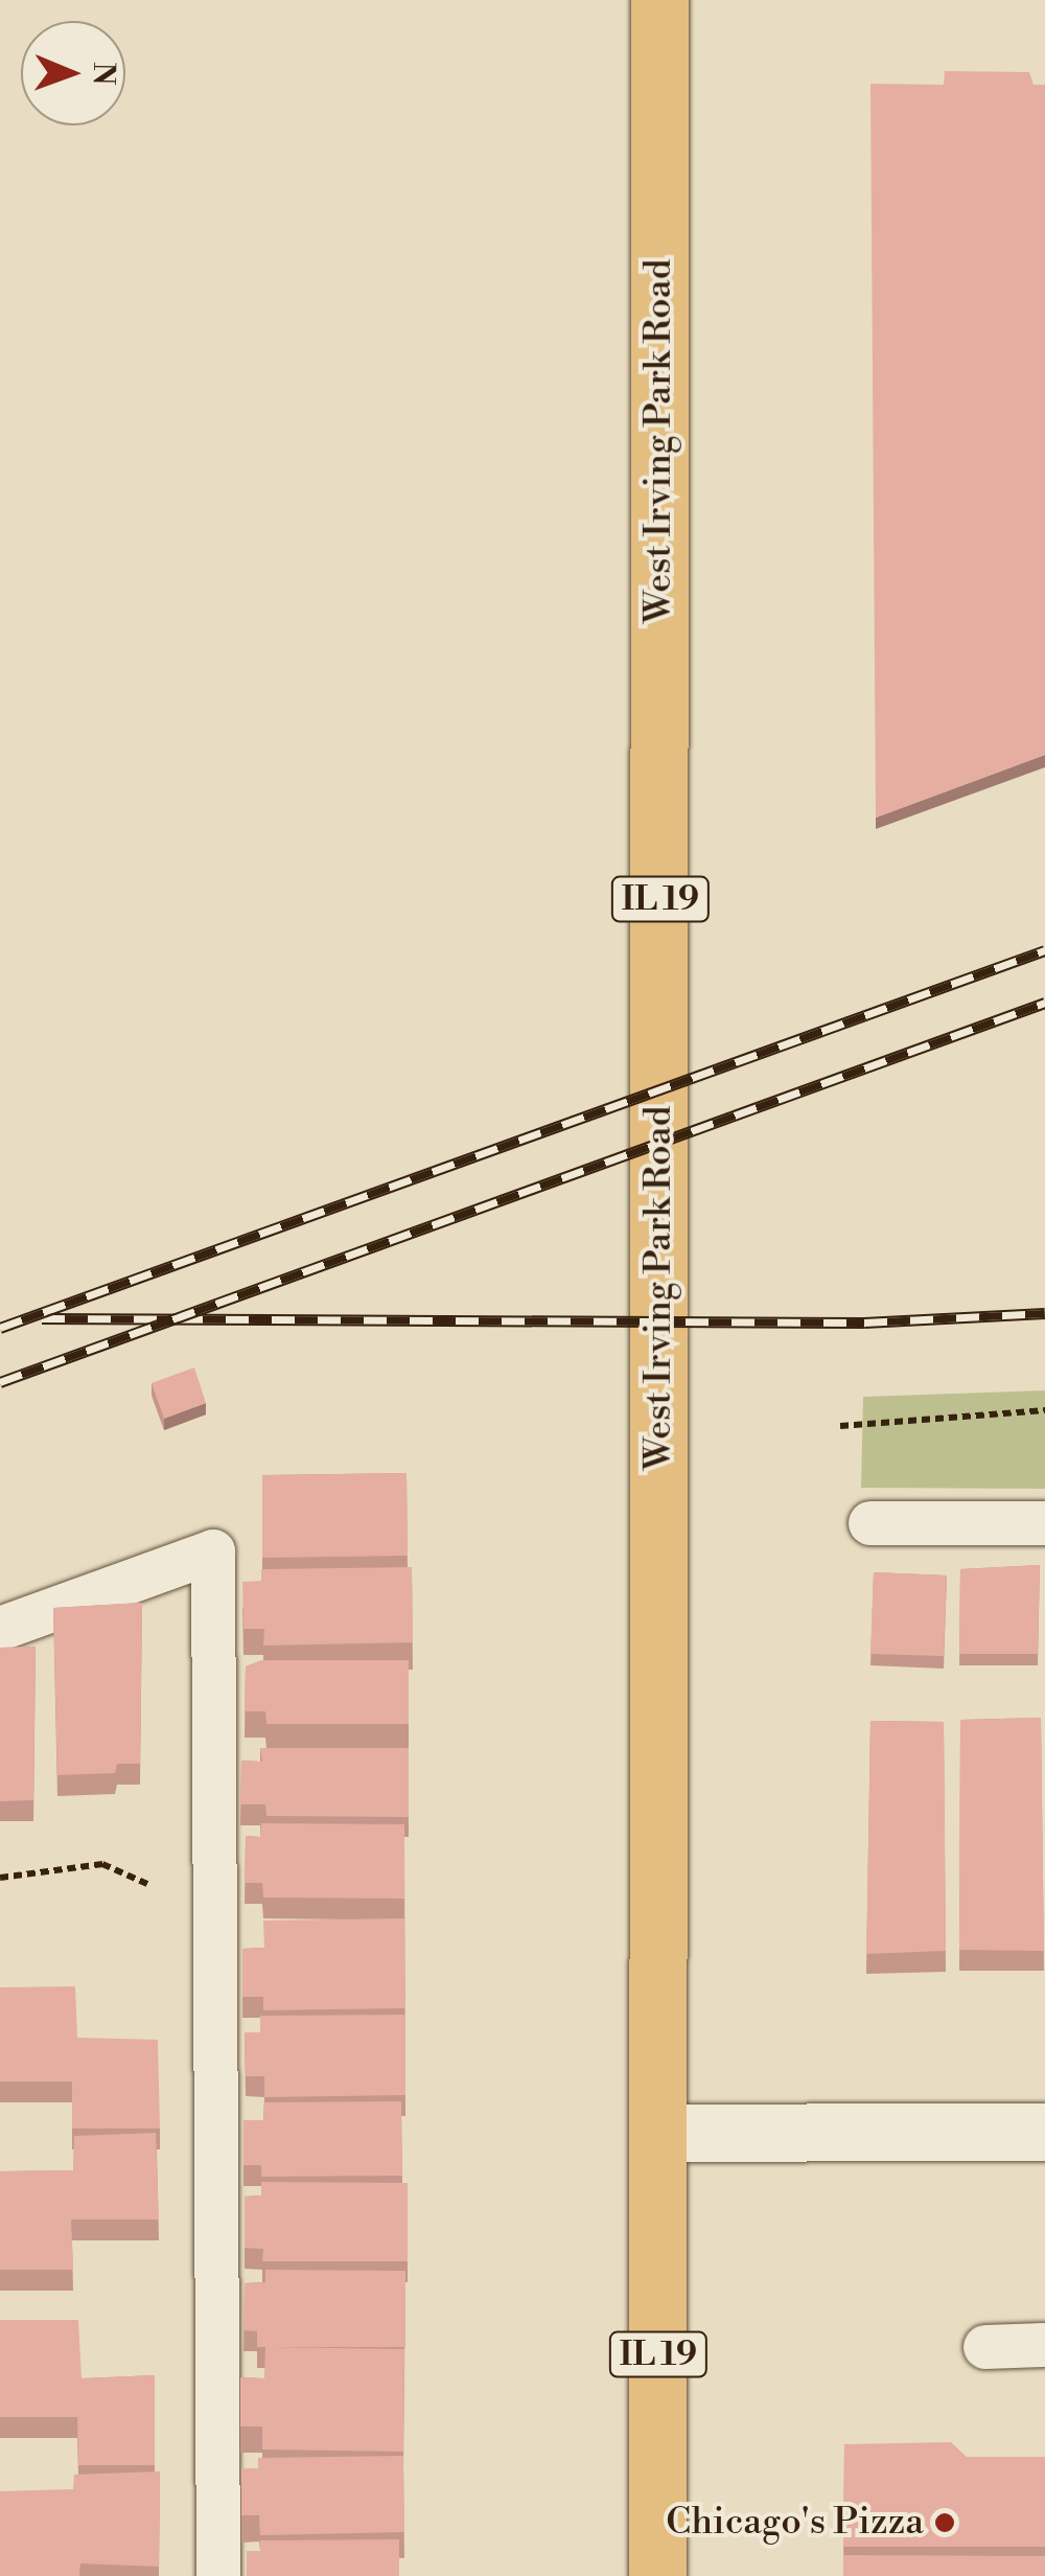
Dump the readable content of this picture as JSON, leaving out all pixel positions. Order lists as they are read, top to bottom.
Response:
{
  "streets": {
    "main road": ["West Irving Park Road", "IL 19"]
  },
  "places": ["Chicago's Pizza"],
  "north": "right"
}
